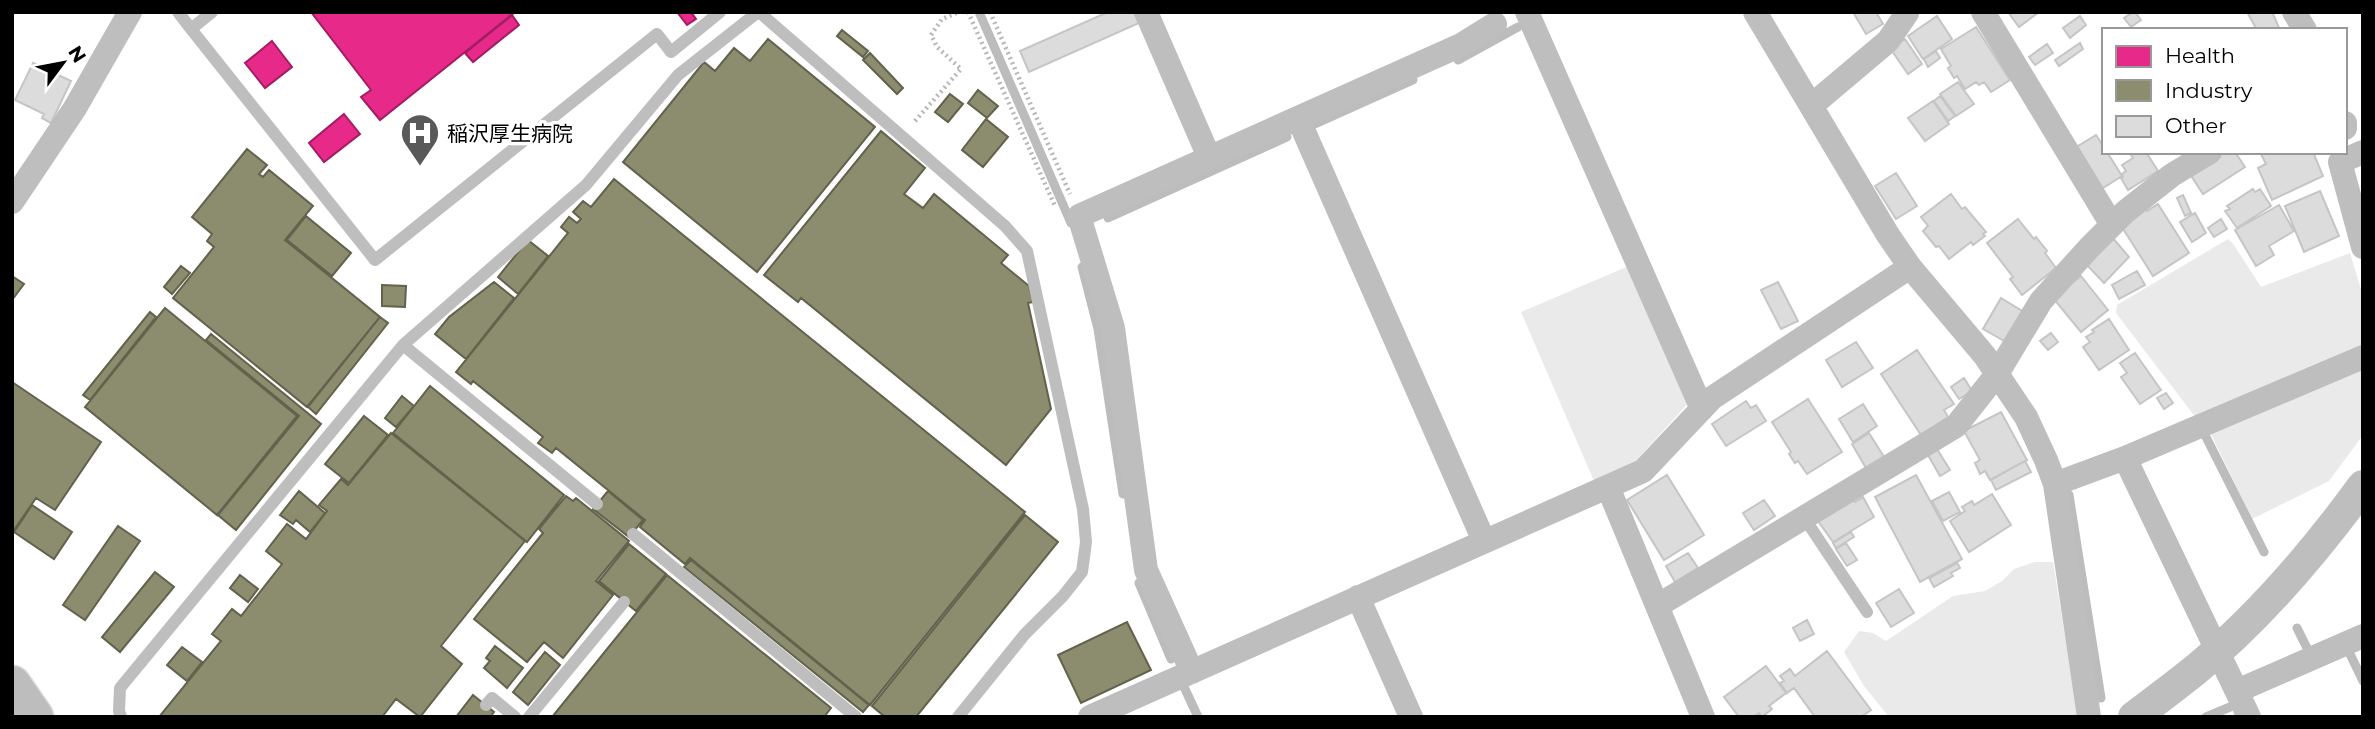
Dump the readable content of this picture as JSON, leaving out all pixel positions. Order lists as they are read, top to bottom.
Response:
{
  "places": {
    "hospital": ["稲沢厚生病院"]
  },
  "legend": ["Health", "Industry", "Other"],
  "north": "top right"
}
